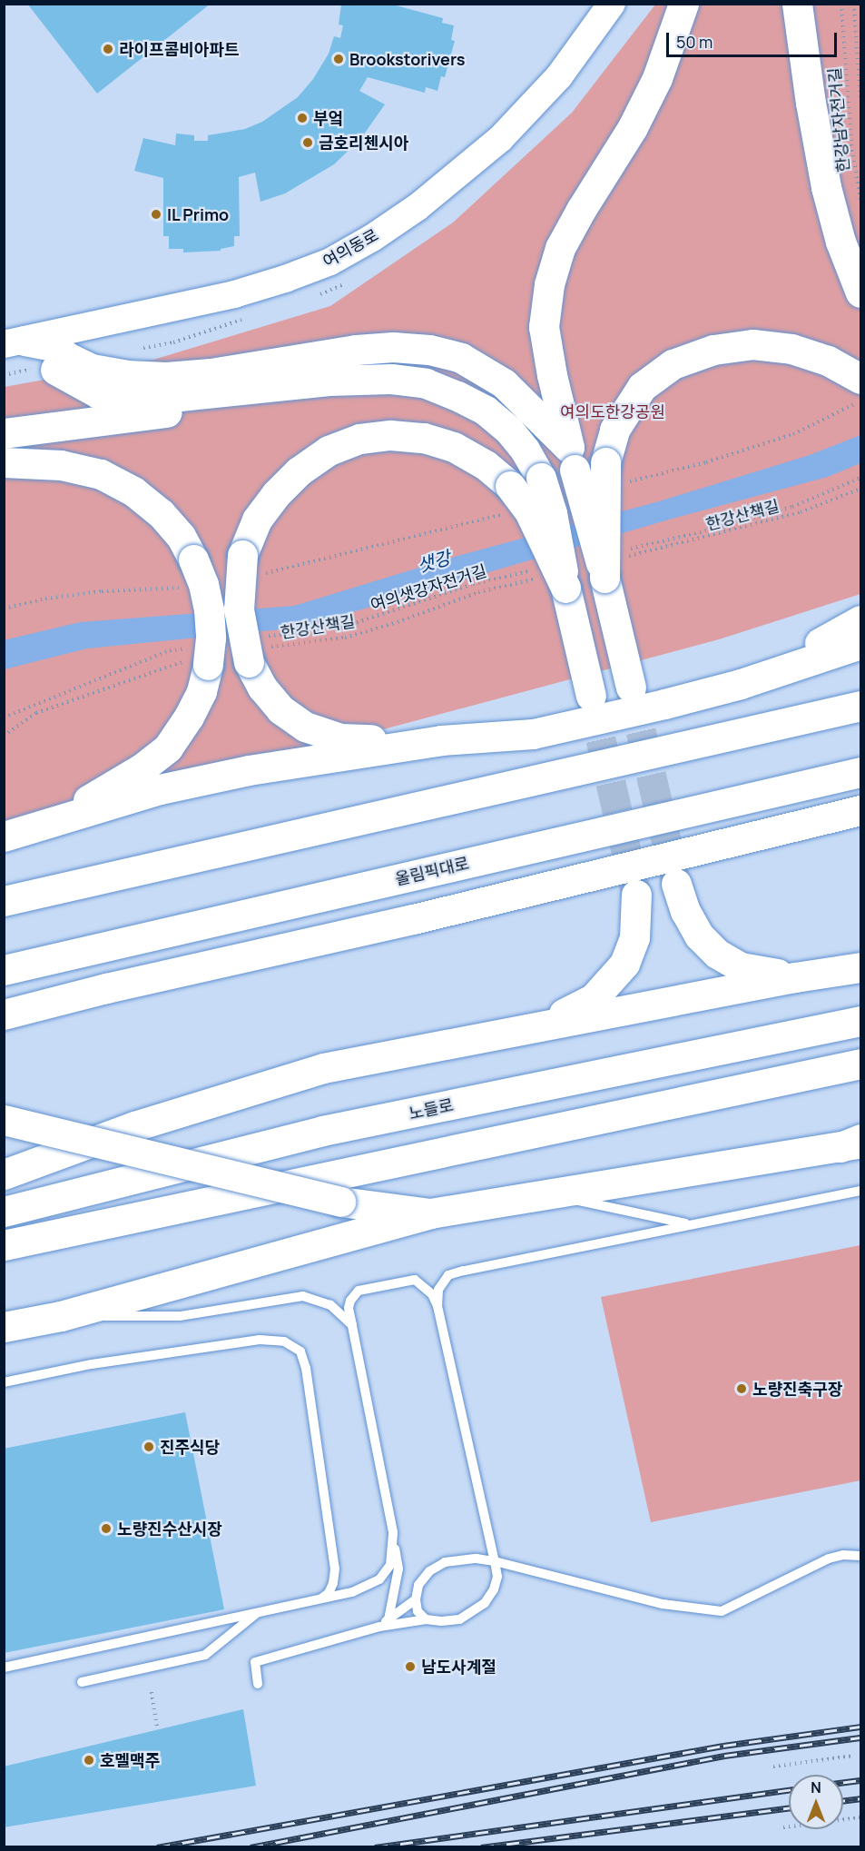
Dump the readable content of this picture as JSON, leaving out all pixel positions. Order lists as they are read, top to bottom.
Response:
{
  "streets": {
    "main road": ["여의동로", "올림픽대로", "노들로"],
    "path": ["한강남자전거길", "한강산책길", "여의샛강자전거길"]
  },
  "crossings": [
    ["한강산책길", "여의샛강자전거길"]
  ],
  "water": ["샛강"],
  "parks": ["여의도한강공원"],
  "places": [
    "라이프콤비아파트",
    "Brookstorivers",
    "부엌",
    "금호리첸시아",
    "IL Primo",
    "노량진축구장",
    "진주식당",
    "노량진수산시장",
    "남도사계절",
    "호멜맥주"
  ],
  "scale_bar": "50 m",
  "north": "top"
}
